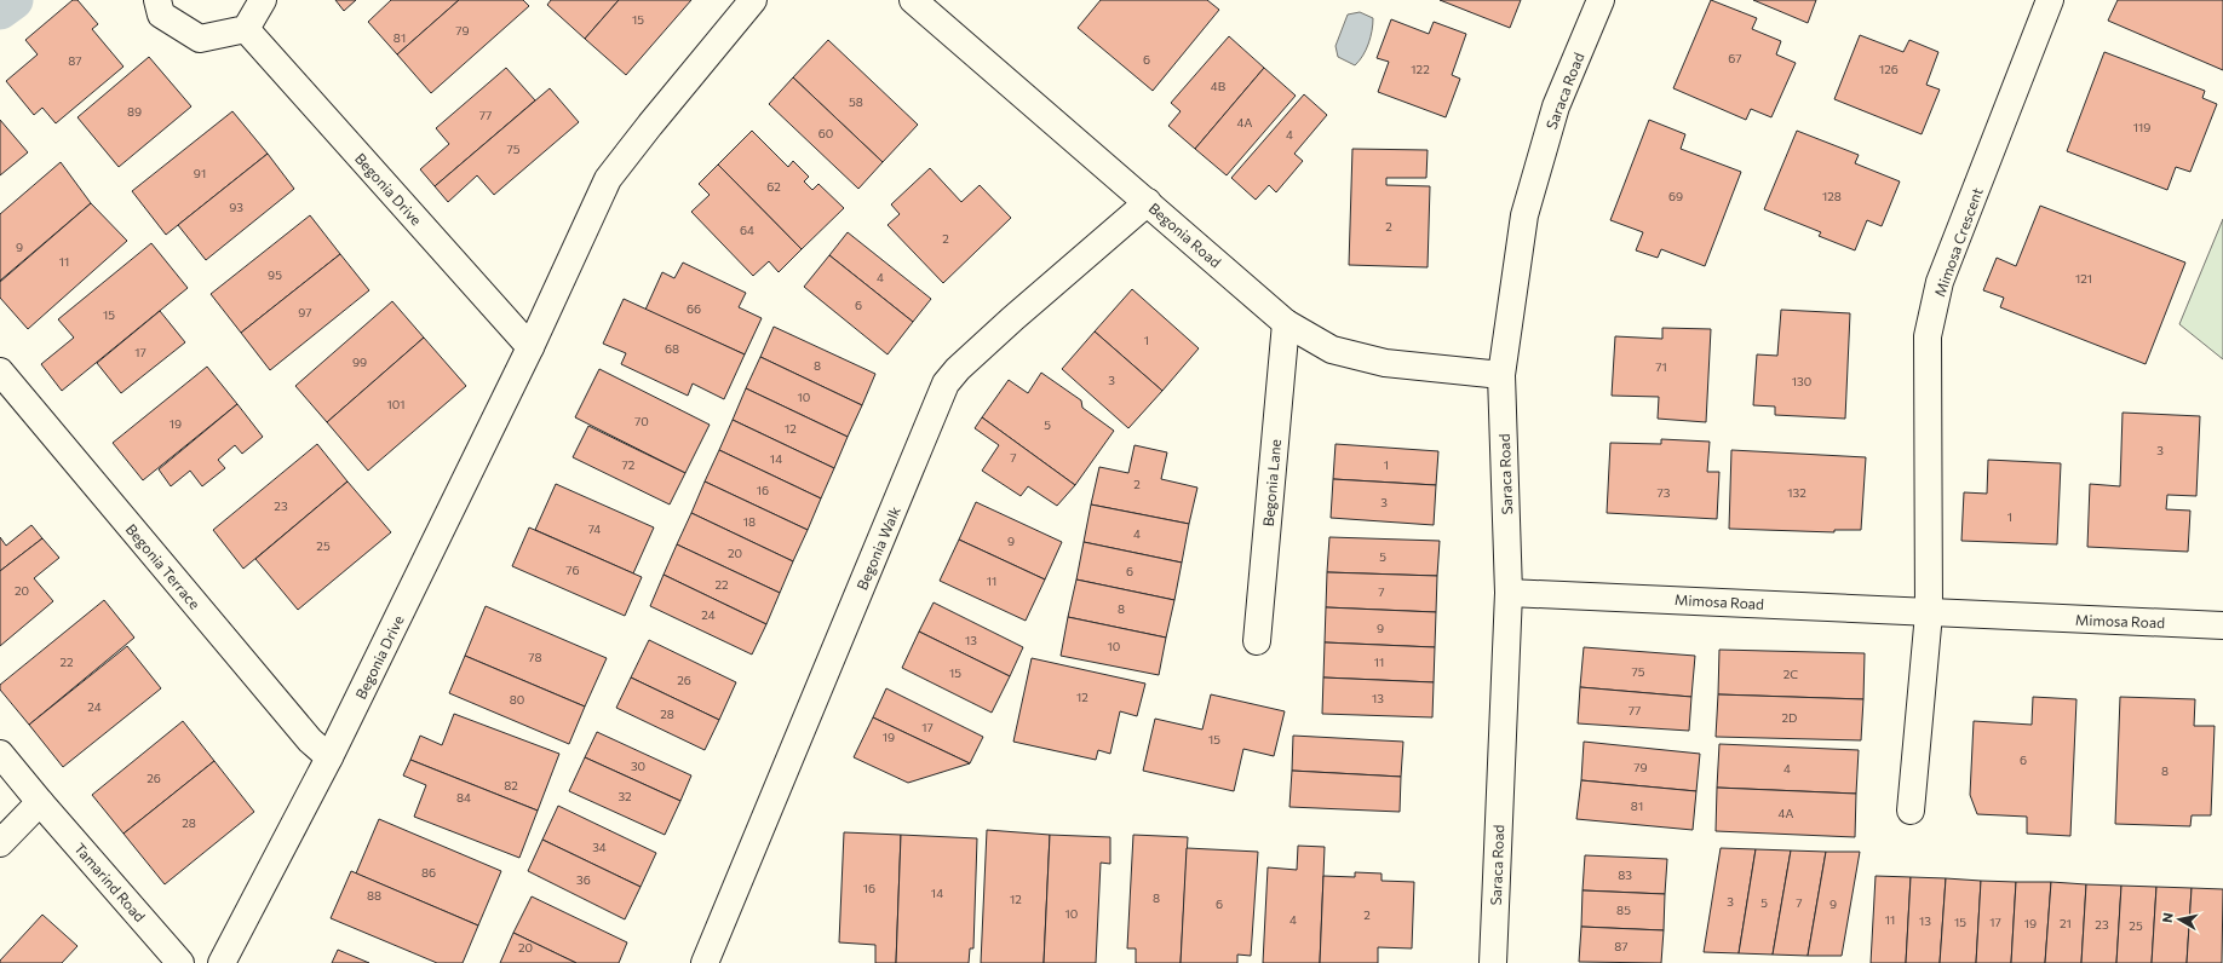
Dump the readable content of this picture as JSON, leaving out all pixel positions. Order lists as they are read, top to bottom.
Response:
{
  "streets": {
    "street": [
      "Saraca Road",
      "Begonia Drive",
      "Begonia Road",
      "Mimosa Crescent",
      "Begonia Lane",
      "Begonia Walk",
      "Begonia Terrace",
      "Mimosa Road",
      "Tamarind Road"
    ]
  },
  "crossings": [
    ["Saraca Road", "Begonia Road"],
    ["Saraca Road", "Mimosa Road"],
    ["Begonia Drive", "Begonia Terrace"],
    ["Begonia Road", "Begonia Lane"],
    ["Begonia Road", "Begonia Walk"],
    ["Mimosa Crescent", "Mimosa Road"]
  ],
  "house_numbers": [
    "15",
    "79",
    "81",
    "67",
    "6",
    "87",
    "122",
    "126",
    "4B",
    "58",
    "89",
    "77",
    "4A",
    "119",
    "60",
    "4",
    "75",
    "91",
    "62",
    "69",
    "128",
    "93",
    "2",
    "64",
    "2",
    "9",
    "11",
    "95",
    "4",
    "121",
    "6",
    "66",
    "97",
    "15",
    "1",
    "68",
    "17",
    "99",
    "8",
    "71",
    "3",
    "130",
    "10",
    "101",
    "70",
    "19",
    "5",
    "12",
    "3",
    "7",
    "14",
    "72",
    "1",
    "2",
    "16",
    "73",
    "132",
    "3",
    "23",
    "1",
    "18",
    "74",
    "4",
    "9",
    "25",
    "20",
    "5",
    "76",
    "6",
    "11",
    "22",
    "20",
    "7",
    "8",
    "24",
    "9",
    "13",
    "10",
    "78",
    "22",
    "11",
    "75",
    "15",
    "2C",
    "26",
    "12",
    "13",
    "80",
    "24",
    "77",
    "28",
    "2D",
    "17",
    "19",
    "15",
    "6",
    "30",
    "79",
    "4",
    "8",
    "26",
    "82",
    "32",
    "84",
    "81",
    "4A",
    "28",
    "34",
    "86",
    "83",
    "36",
    "16",
    "14",
    "88",
    "8",
    "12",
    "3",
    "5",
    "7",
    "6",
    "9",
    "85",
    "10",
    "2",
    "4",
    "11",
    "13",
    "15",
    "17",
    "19",
    "21",
    "23",
    "25",
    "87",
    "20"
  ],
  "north": "left"
}
